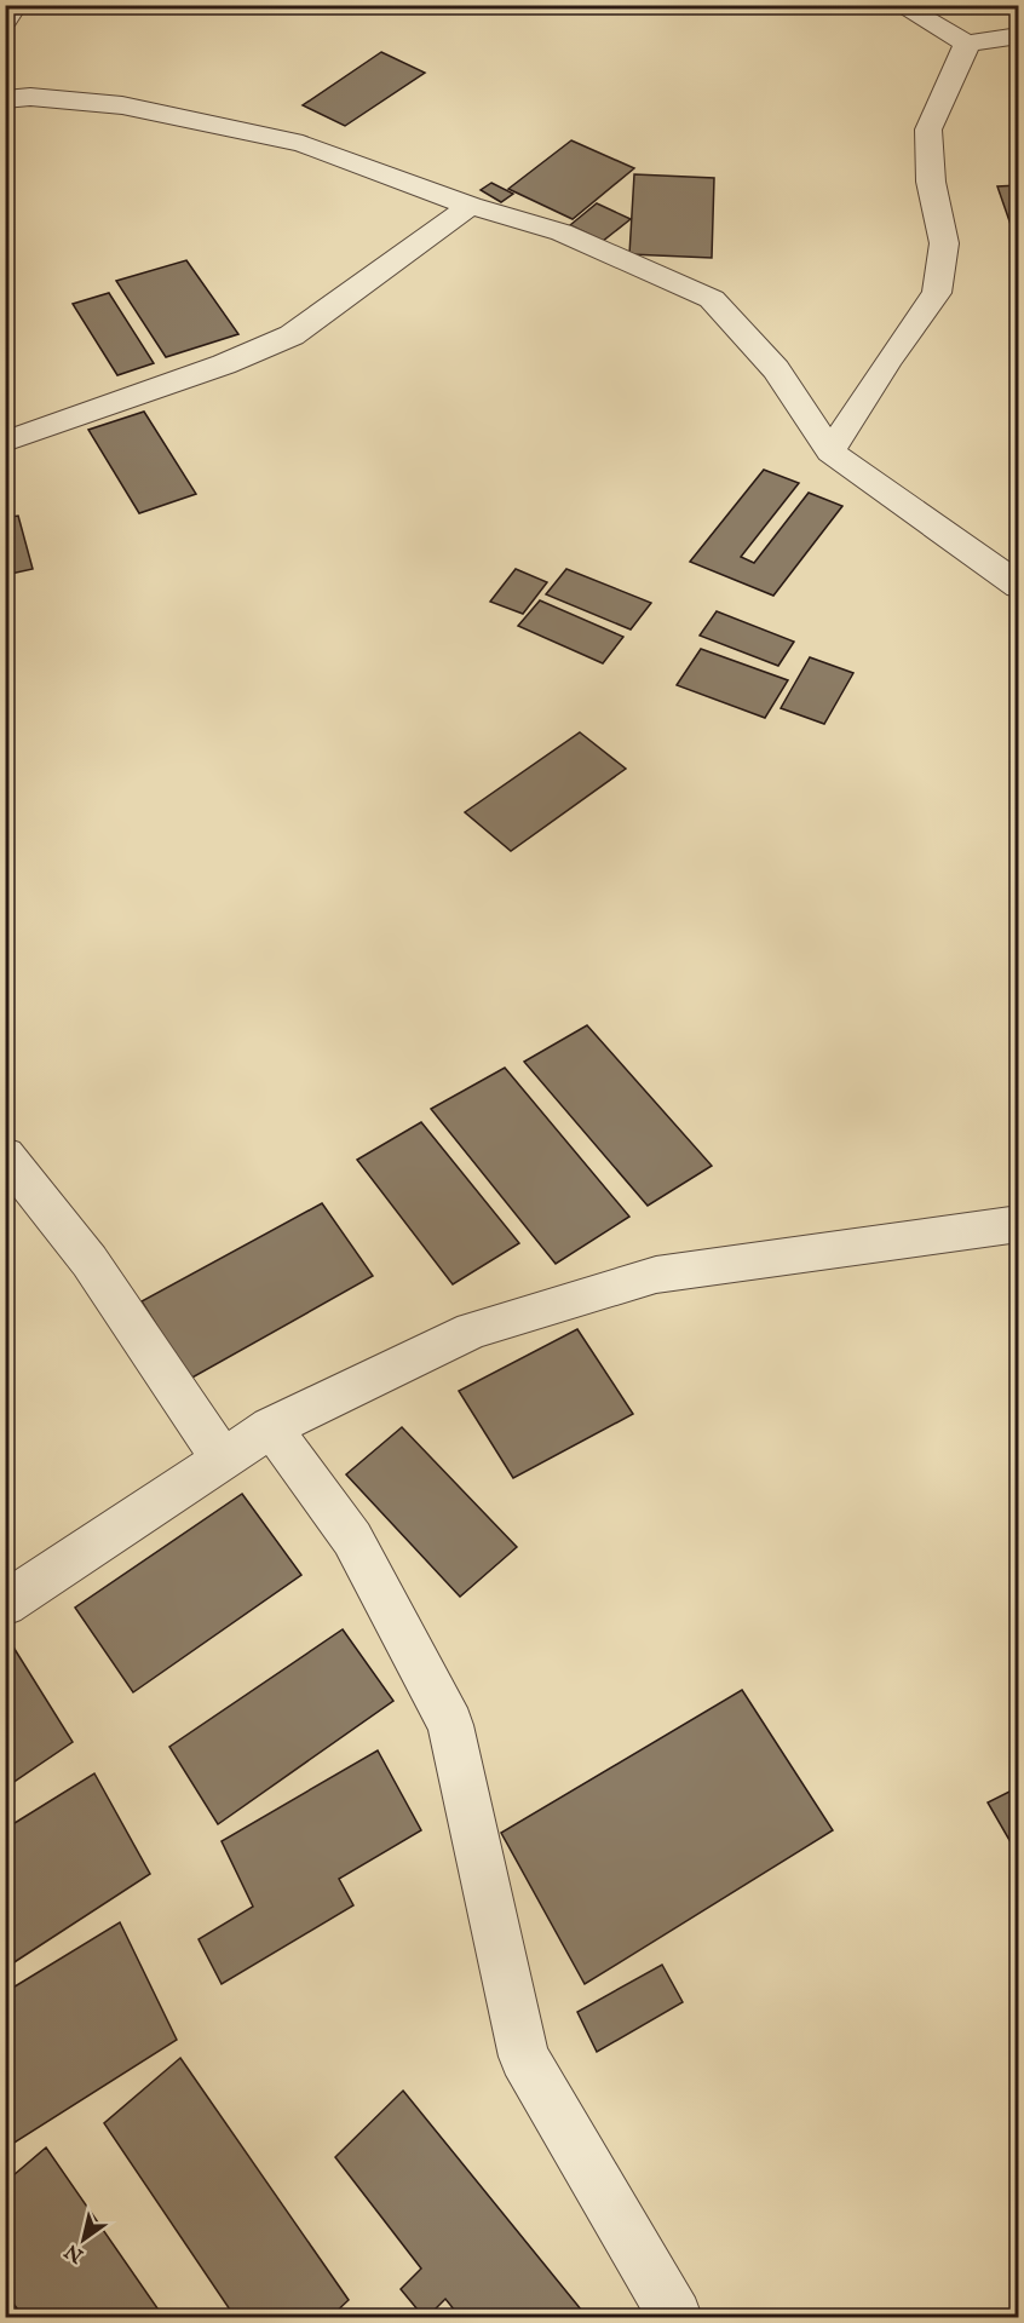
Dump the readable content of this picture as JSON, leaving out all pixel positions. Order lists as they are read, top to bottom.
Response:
{
  "north": "bottom left"
}
